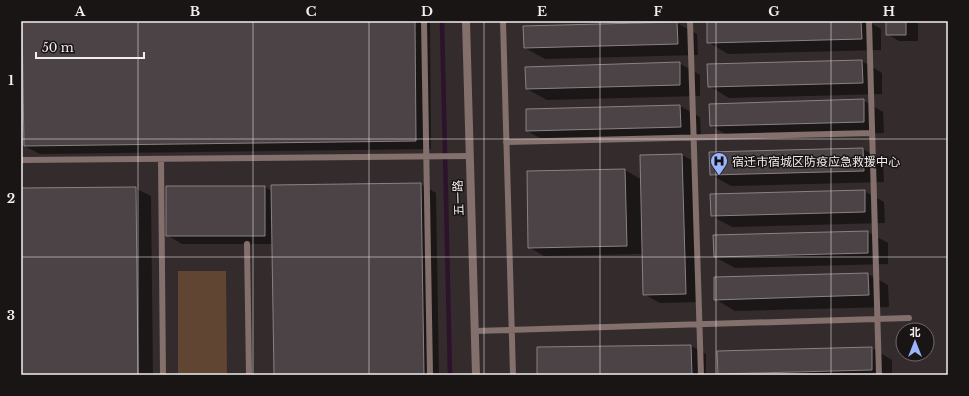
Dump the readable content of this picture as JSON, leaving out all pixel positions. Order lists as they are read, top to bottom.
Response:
{
  "streets": {
    "street": ["五一路"]
  },
  "places": {
    "hospital": ["宿迁市宿城区防疫应急救援中心"]
  },
  "scale_bar": "50 m",
  "north": "top",
  "grid": {
    "columns": [
      "A",
      "B",
      "C",
      "D",
      "E",
      "F",
      "G",
      "H"
    ],
    "rows": ["1", "2", "3"]
  }
}
